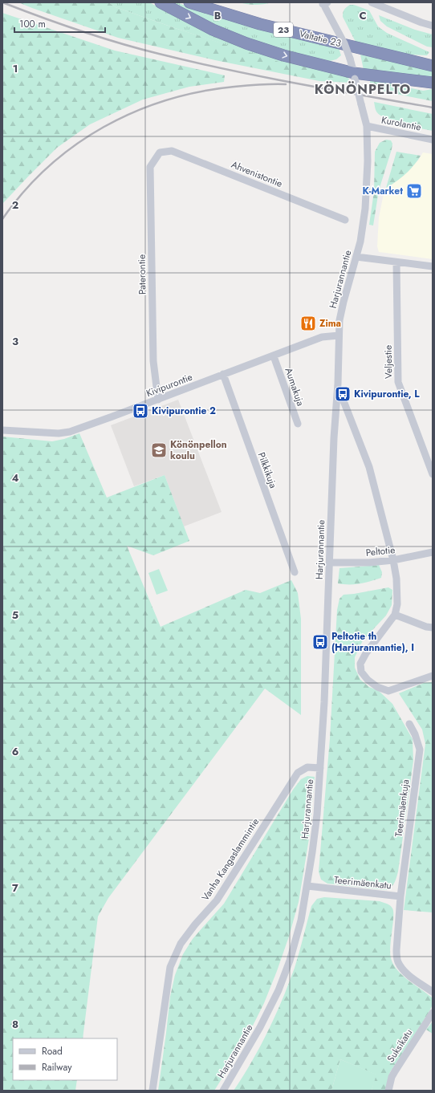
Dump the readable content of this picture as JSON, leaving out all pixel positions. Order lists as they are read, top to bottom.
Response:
{
  "streets": {
    "highway": ["23", "Valtatie 23"],
    "street": [
      "Kurolantie",
      "Ahvenistontie",
      "Paterontie",
      "Harjurannantie",
      "Veljestie",
      "Kivipurontie",
      "Aumakuja",
      "Pilkkikuja",
      "Peltotie",
      "Teerimäenkuja",
      "Vanha Kangaslammintie",
      "Teerimäenkatu",
      "Suksikatu"
    ]
  },
  "crossings": [
    ["Kurolantie", "Harjurannantie"],
    ["Ahvenistontie", "Paterontie"],
    ["Paterontie", "Kivipurontie"],
    ["Harjurannantie", "Kivipurontie"],
    ["Harjurannantie", "Peltotie"],
    ["Harjurannantie", "Vanha Kangaslammintie"],
    ["Harjurannantie", "Teerimäenkatu"],
    ["Kivipurontie", "Aumakuja"],
    ["Kivipurontie", "Pilkkikuja"],
    ["Teerimäenkuja", "Teerimäenkatu"]
  ],
  "districts": ["KÖNÖNPELTO"],
  "places": {
    "supermarket": ["K-Market"],
    "restaurant": ["Zima"],
    "bus stop": ["Kivipurontie, L", "Kivipurontie 2", "Peltotie th (Harjurannantie), I"],
    "school or university": ["Könönpellon koulu"]
  },
  "legend": ["Road", "Railway"],
  "scale_bar": "100 m",
  "grid": {
    "columns": ["B", "C"],
    "rows": [
      "1",
      "2",
      "3",
      "4",
      "5",
      "6",
      "7",
      "8"
    ]
  }
}
